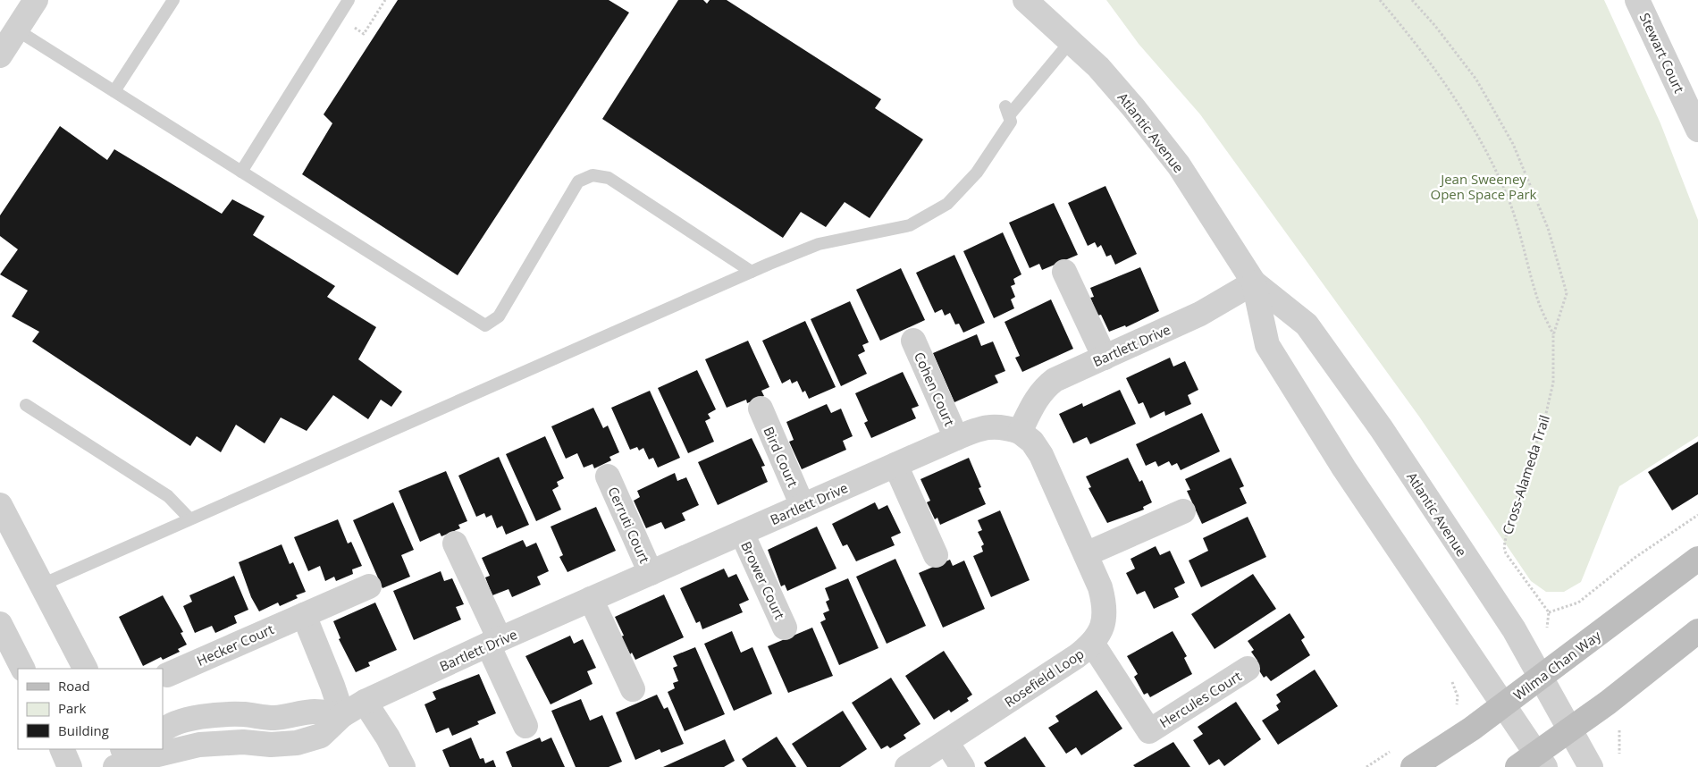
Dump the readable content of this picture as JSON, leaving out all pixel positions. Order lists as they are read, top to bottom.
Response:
{
  "streets": {
    "main road": ["Wilma Chan Way"],
    "street": [
      "Stewart Court",
      "Atlantic Avenue",
      "Bartlett Drive",
      "Cohen Court",
      "Bird Court",
      "Cerruti Court",
      "Brower Court",
      "Hecker Court",
      "Rosefield Loop",
      "Hercules Court"
    ],
    "path": ["Cross-Alameda Trail"]
  },
  "crossings": [
    ["Atlantic Avenue", "Bartlett Drive"],
    ["Atlantic Avenue", "Wilma Chan Way"],
    ["Bartlett Drive", "Cohen Court"],
    ["Bartlett Drive", "Bird Court"],
    ["Bartlett Drive", "Cerruti Court"],
    ["Bartlett Drive", "Brower Court"],
    ["Bartlett Drive", "Rosefield Loop"],
    ["Rosefield Loop", "Hercules Court"]
  ],
  "parks": ["Jean Sweeney Open Space Park"],
  "legend": ["Road", "Park", "Building"]
}
